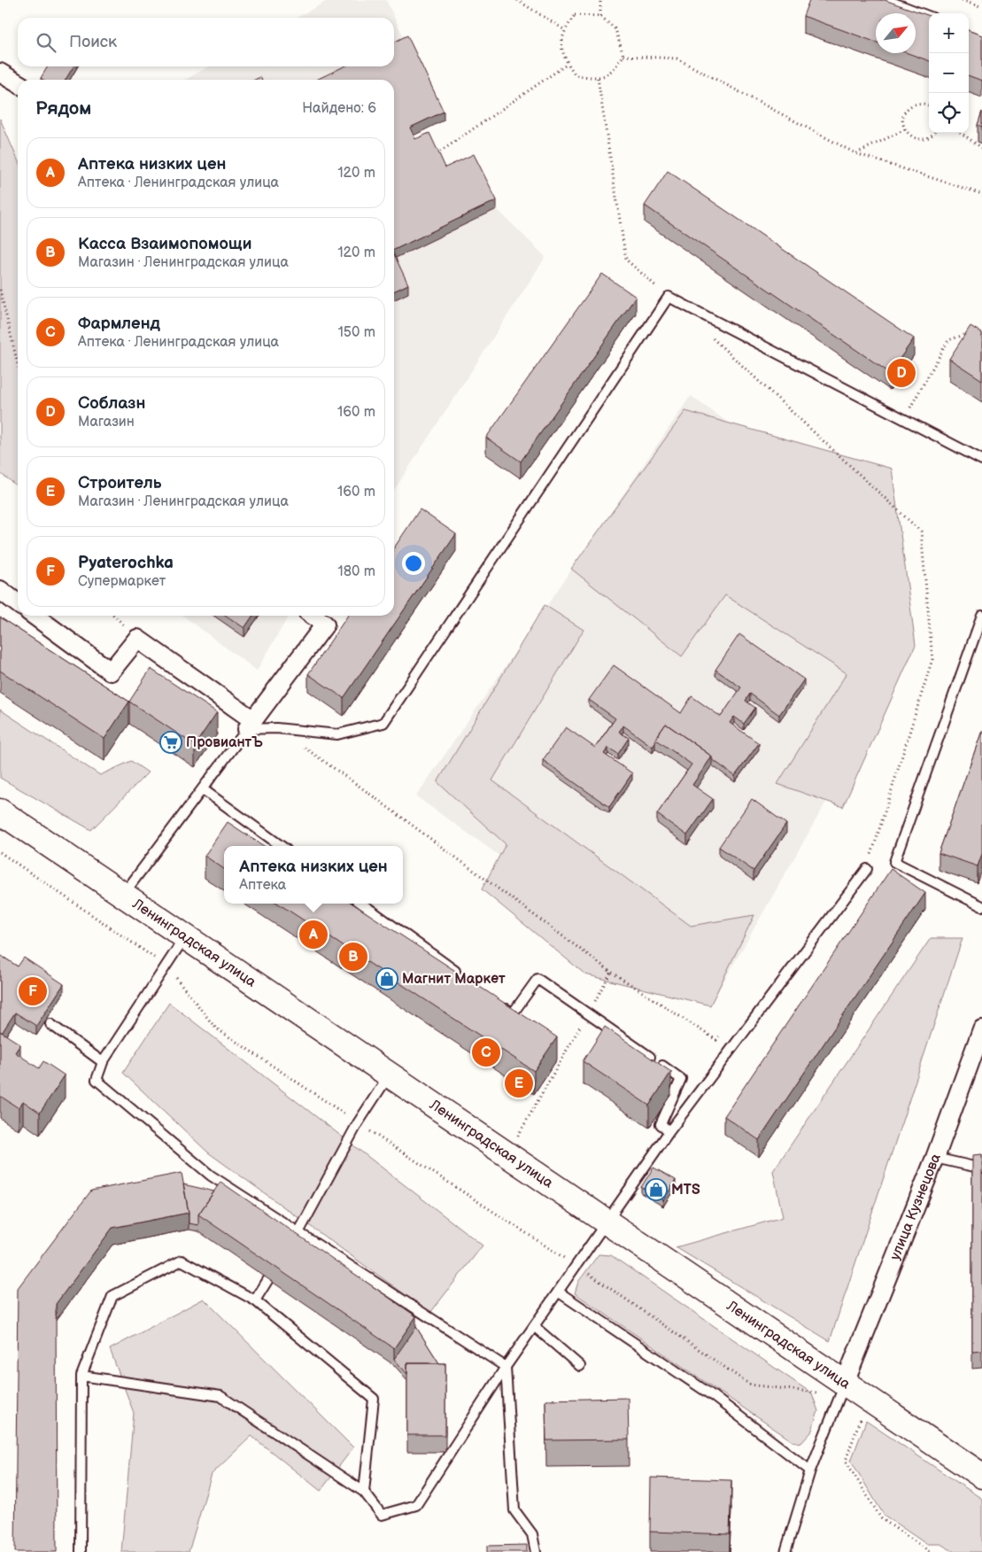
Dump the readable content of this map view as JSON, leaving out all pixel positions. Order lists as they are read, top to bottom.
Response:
{
  "streets": {
    "main road": ["Ленинградская улица"],
    "street": ["улица Кузнецова"]
  },
  "crossings": [
    ["Ленинградская улица", "улица Кузнецова"]
  ],
  "places": {
    "supermarket": ["ПровиантЪ"],
    "shop": ["Магнит Маркет", "MTS"]
  },
  "north": "top right",
  "page": {
    "map_buttons": ["+", "−"],
    "search": "Поиск",
    "heading": ["Рядом", "Найдено: 6"],
    "list": [
      {
        "mark": "A",
        "name": "Аптека низких цен",
        "note": "Аптека · Ленинградская улица",
        "value": "120 m"
      },
      {
        "mark": "B",
        "name": "Касса Взаимопомощи",
        "note": "Магазин · Ленинградская улица",
        "value": "120 m"
      },
      {
        "mark": "C",
        "name": "Фармленд",
        "note": "Аптека · Ленинградская улица",
        "value": "150 m"
      },
      {
        "mark": "D",
        "name": "Соблазн",
        "note": "Магазин",
        "value": "160 m"
      },
      {
        "mark": "E",
        "name": "Строитель",
        "note": "Магазин · Ленинградская улица",
        "value": "160 m"
      },
      {
        "mark": "F",
        "name": "Pyaterochka",
        "note": "Супермаркет",
        "value": "180 m"
      }
    ],
    "pins": [
      "D",
      "A",
      "B",
      "F",
      "C",
      "E"
    ],
    "popup": ["Аптека низких цен", "Аптека"]
  }
}
